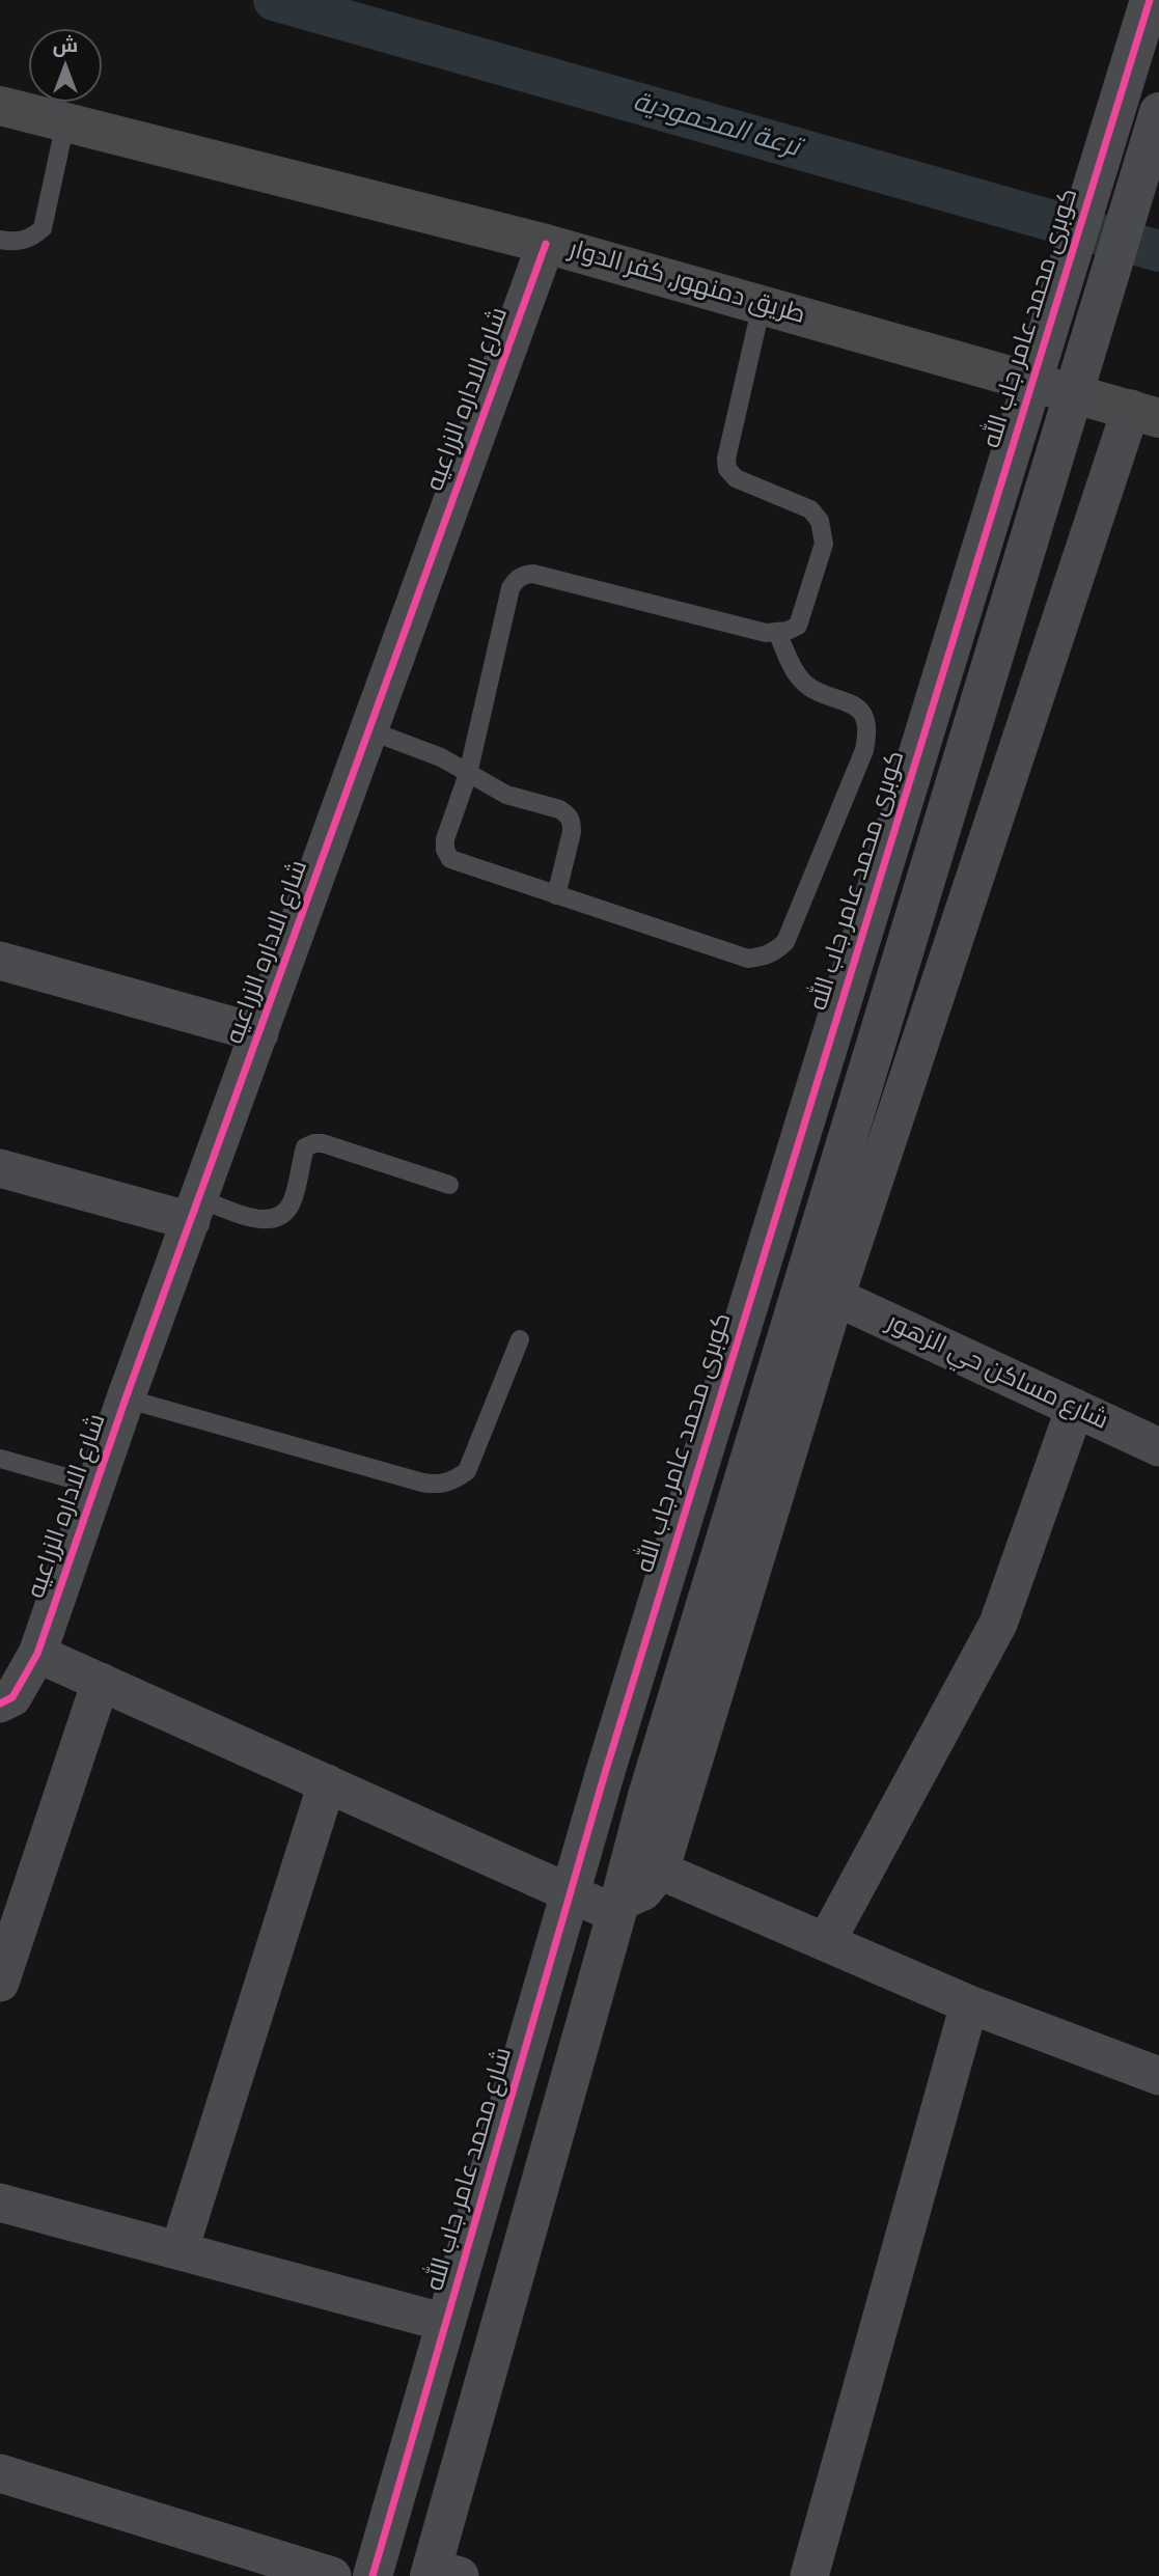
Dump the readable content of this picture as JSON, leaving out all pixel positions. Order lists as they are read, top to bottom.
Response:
{
  "streets": {
    "main road": ["طريق دمنهور, كفر الدوار"],
    "street": [
      "كوبرى محمد عامر جاب الله",
      "شارع الاداره الزراعيه",
      "شارع مساكن حي الزهور",
      "شارع محمد عامر جاب الله"
    ]
  },
  "crossings": [
    ["طريق دمنهور, كفر الدوار", "شارع الاداره الزراعيه"],
    ["كوبرى محمد عامر جاب الله", "شارع محمد عامر جاب الله"]
  ],
  "water": ["ترعة المحمودية"],
  "north": "top"
}
